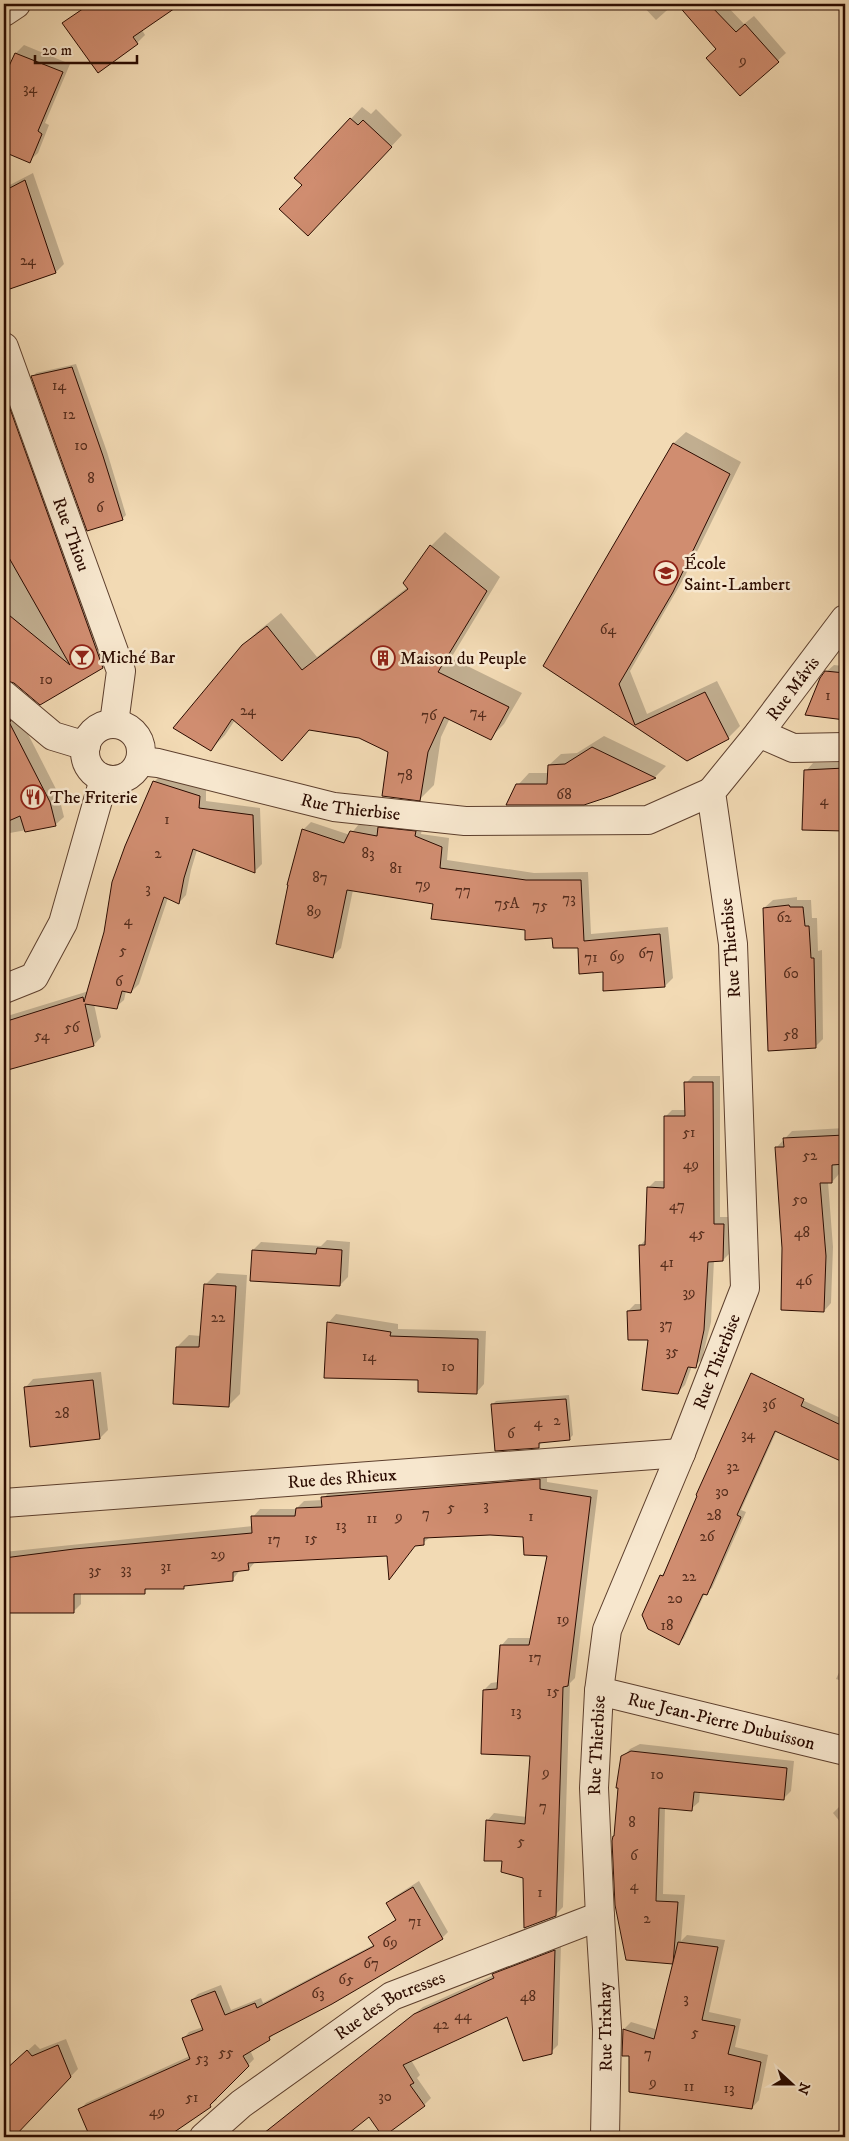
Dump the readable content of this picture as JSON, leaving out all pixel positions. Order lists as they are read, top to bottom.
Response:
{
  "streets": {
    "street": [
      "Rue Thiou",
      "Rue Mâvis",
      "Rue Thierbise",
      "Rue des Rhieux",
      "Rue Jean-Pierre Dubuisson",
      "Rue des Botresses",
      "Rue Trixhay"
    ]
  },
  "crossings": [
    ["Rue Thiou", "Rue Thierbise"],
    ["Rue Mâvis", "Rue Thierbise"],
    ["Rue Thierbise", "Rue des Rhieux"],
    ["Rue Thierbise", "Rue Jean-Pierre Dubuisson"],
    ["Rue Thierbise", "Rue des Botresses"],
    ["Rue Thierbise", "Rue Trixhay"],
    ["Rue des Botresses", "Rue Trixhay"]
  ],
  "places": {
    "school or university": ["École Saint-Lambert"],
    "bar": ["Miché Bar"],
    "building": ["Maison du Peuple"],
    "restaurant": ["The Friterie"]
  },
  "house_numbers": [
    "9",
    "34",
    "24",
    "14",
    "12",
    "10",
    "8",
    "6",
    "64",
    "10",
    "1",
    "24",
    "74",
    "76",
    "78",
    "68",
    "4",
    "1",
    "2",
    "83",
    "81",
    "87",
    "79",
    "3",
    "77",
    "73",
    "75A",
    "75",
    "89",
    "62",
    "4",
    "5",
    "67",
    "69",
    "71",
    "60",
    "6",
    "56",
    "58",
    "54",
    "51",
    "52",
    "49",
    "50",
    "47",
    "48",
    "45",
    "41",
    "46",
    "39",
    "22",
    "37",
    "35",
    "14",
    "10",
    "36",
    "28",
    "2",
    "4",
    "6",
    "34",
    "32",
    "30",
    "3",
    "5",
    "7",
    "28",
    "9",
    "1",
    "11",
    "13",
    "26",
    "15",
    "17",
    "29",
    "31",
    "33",
    "35",
    "22",
    "20",
    "19",
    "18",
    "17",
    "15",
    "13",
    "9",
    "10",
    "7",
    "8",
    "5",
    "6",
    "4",
    "1",
    "2",
    "71",
    "69",
    "67",
    "65",
    "63",
    "48",
    "3",
    "44",
    "42",
    "5",
    "55",
    "7",
    "53",
    "9",
    "11",
    "13",
    "30",
    "51",
    "49"
  ],
  "scale_bar": "20 m",
  "north": "right"
}
